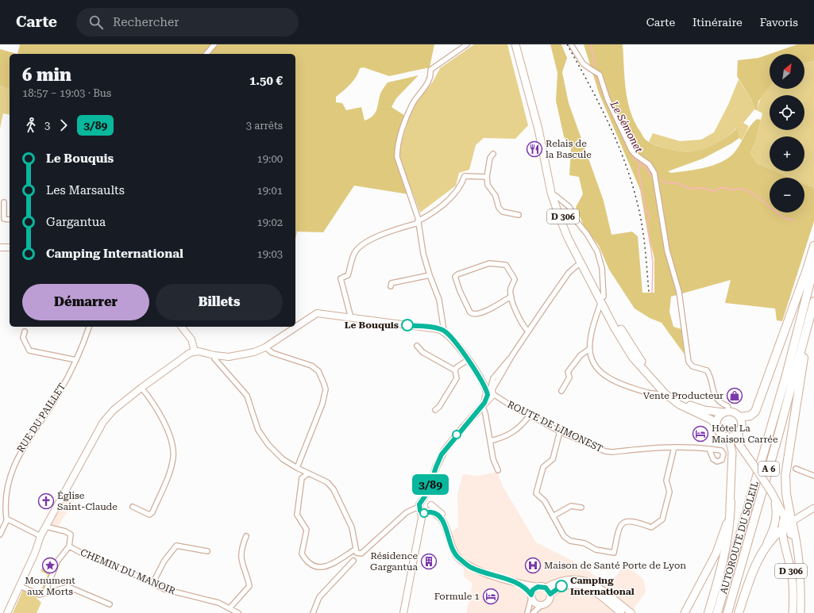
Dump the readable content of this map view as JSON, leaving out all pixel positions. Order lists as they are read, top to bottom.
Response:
{
  "streets": {
    "highway": ["A 6", "AUTOROUTE DU SOLEIL"],
    "main road": ["D 306"],
    "street": ["RUE DU PAILLET", "ROUTE DE LIMONEST", "CHEMIN DU MANOIR"]
  },
  "water": ["Le Sémonet"],
  "places": {
    "restaurant": ["Relais de la Bascule"],
    "other": ["Le Bouquis", "Camping International"],
    "shop": ["Vente Producteur"],
    "hotel": ["Hôtel La Maison Carrée", "Formule 1"],
    "church": ["Église Saint-Claude"],
    "building": ["Résidence Gargantua"],
    "place": ["Monument aux Morts"],
    "hospital": ["Maison de Santé Porte de Lyon"]
  },
  "lines": ["bus line 3/89"],
  "north": "top right",
  "page": {
    "header": "Carte",
    "search": "Rechercher",
    "nav": ["Carte", "Itinéraire", "Favoris"],
    "on_map": "3/89",
    "map_buttons": ["+", "−"],
    "heading": ["6 min", "18:57 – 19:03 · Bus", "1.50 €"],
    "legs": ["3", "3/89", "3 arrêts"],
    "list": [
      {
        "name": "Le Bouquis",
        "value": "19:00"
      },
      {
        "name": "Les Marsaults",
        "value": "19:01"
      },
      {
        "name": "Gargantua",
        "value": "19:02"
      },
      {
        "name": "Camping International",
        "value": "19:03"
      }
    ],
    "buttons": ["Démarrer", "Billets"]
  }
}
